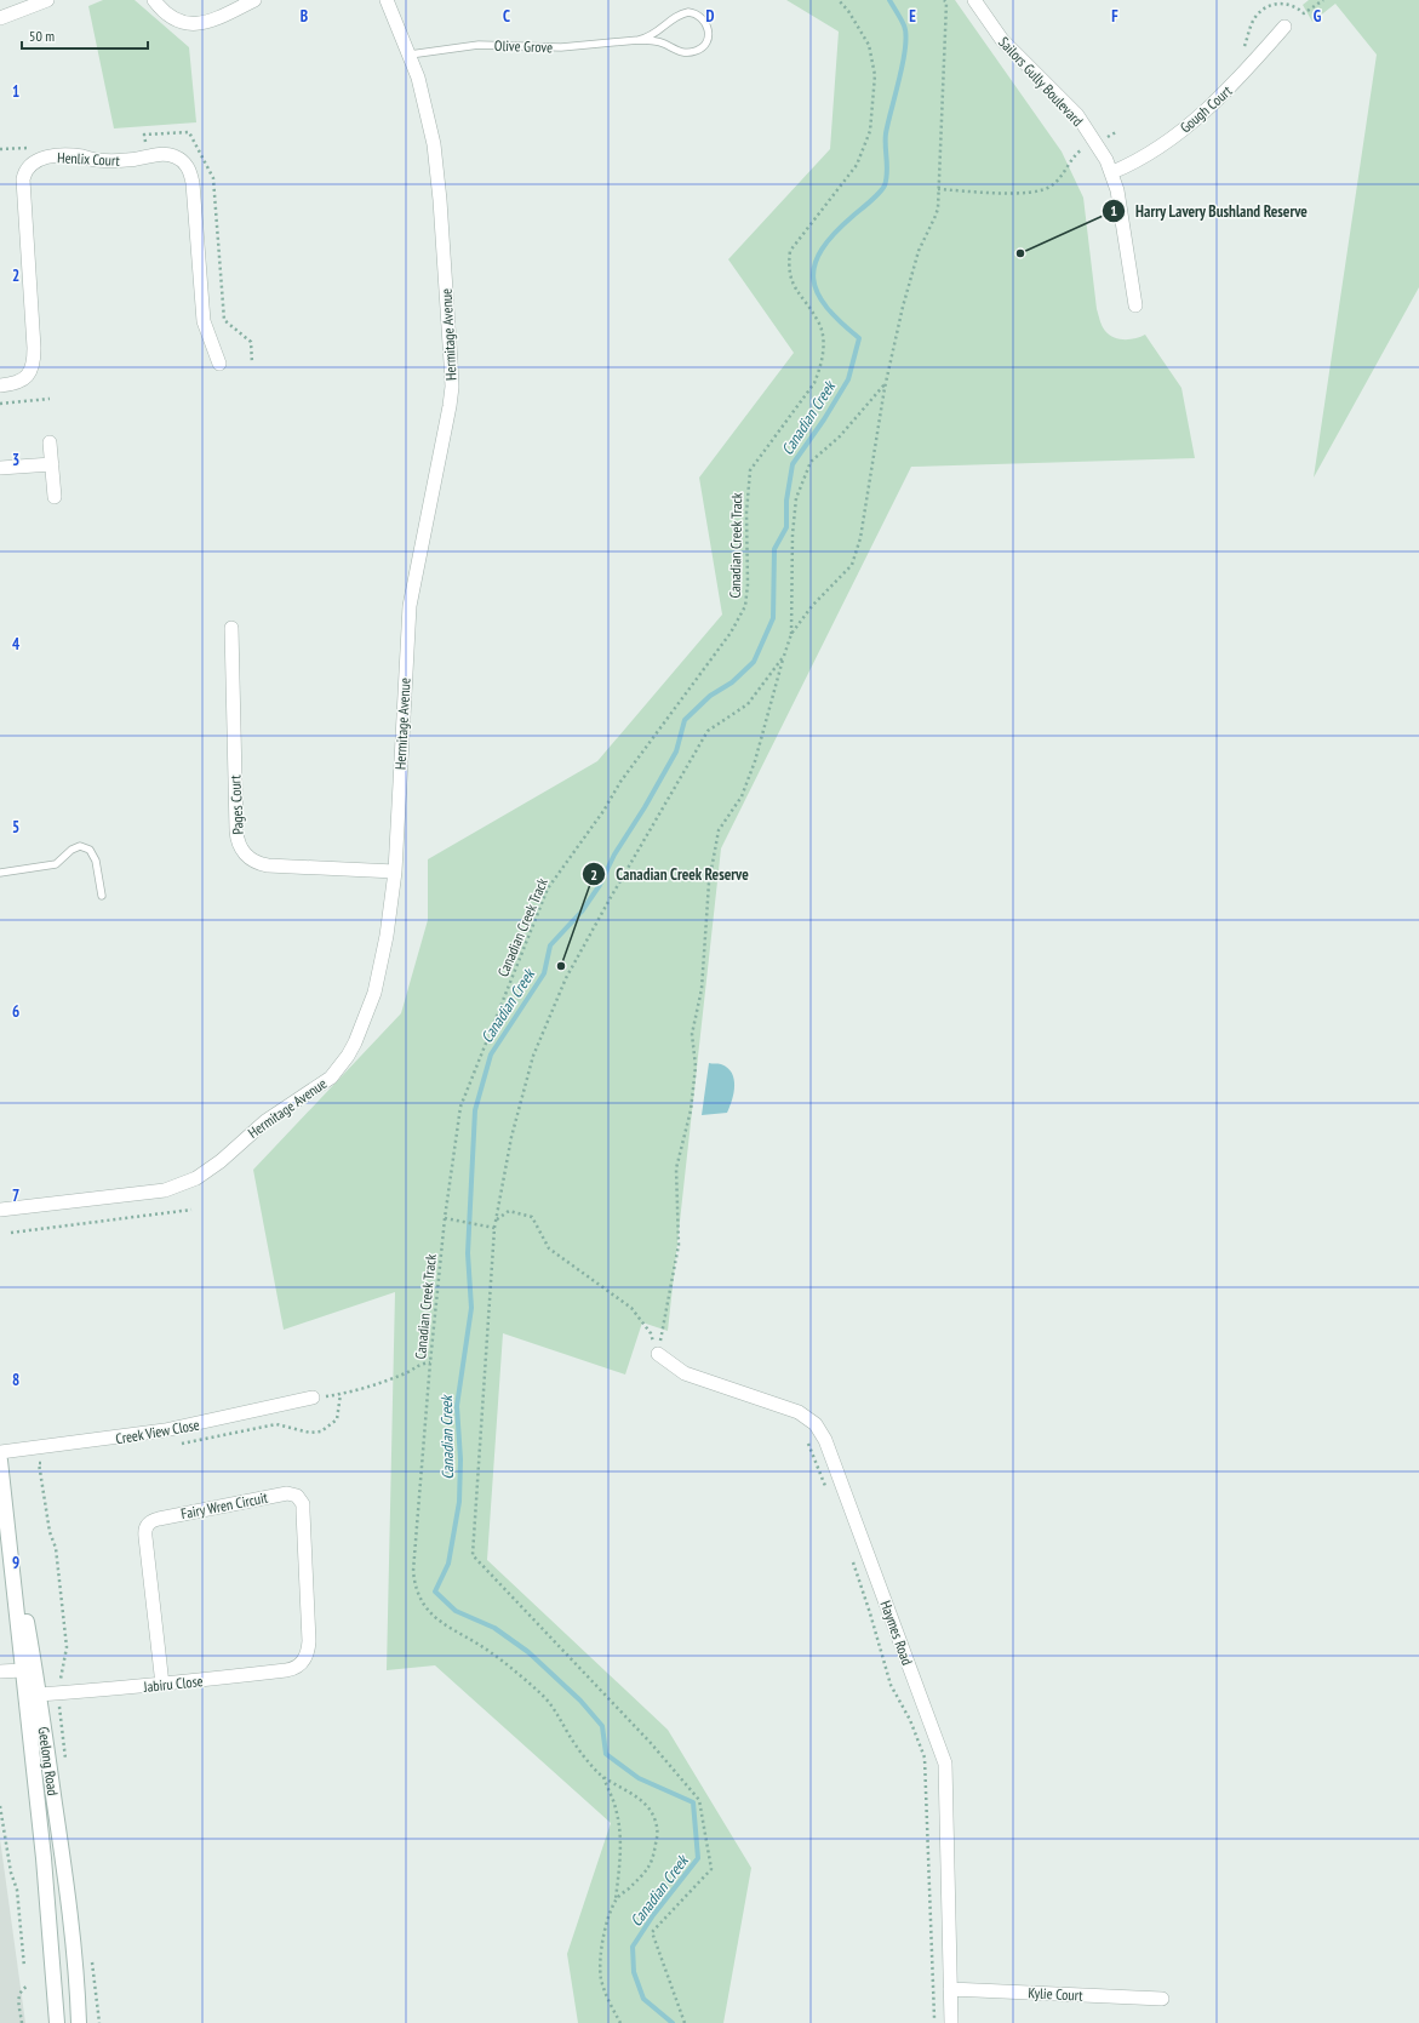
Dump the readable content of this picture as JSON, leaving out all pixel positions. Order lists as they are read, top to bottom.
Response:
{
  "streets": {
    "main road": ["Geelong Road"],
    "street": [
      "Sailors Gully Boulevard",
      "Gough Court",
      "Henlix Court",
      "Hermitage Avenue",
      "Pages Court",
      "Creek View Close",
      "Fairy Wren Circuit",
      "Haymes Road",
      "Jabiru Close",
      "Kylie Court"
    ],
    "lane": ["Olive Grove"],
    "path": ["Canadian Creek Track"]
  },
  "crossings": [
    ["Olive Grove", "Hermitage Avenue"],
    ["Sailors Gully Boulevard", "Gough Court"],
    ["Hermitage Avenue", "Pages Court"],
    ["Fairy Wren Circuit", "Jabiru Close"],
    ["Haymes Road", "Kylie Court"],
    ["Jabiru Close", "Geelong Road"]
  ],
  "water": ["Canadian Creek"],
  "places": ["Harry Lavery Bushland Reserve", "Canadian Creek Reserve"],
  "scale_bar": "50 m",
  "grid": {
    "columns": [
      "B",
      "C",
      "D",
      "E",
      "F",
      "G"
    ],
    "rows": [
      "1",
      "2",
      "3",
      "4",
      "5",
      "6",
      "7",
      "8",
      "9"
    ]
  }
}
